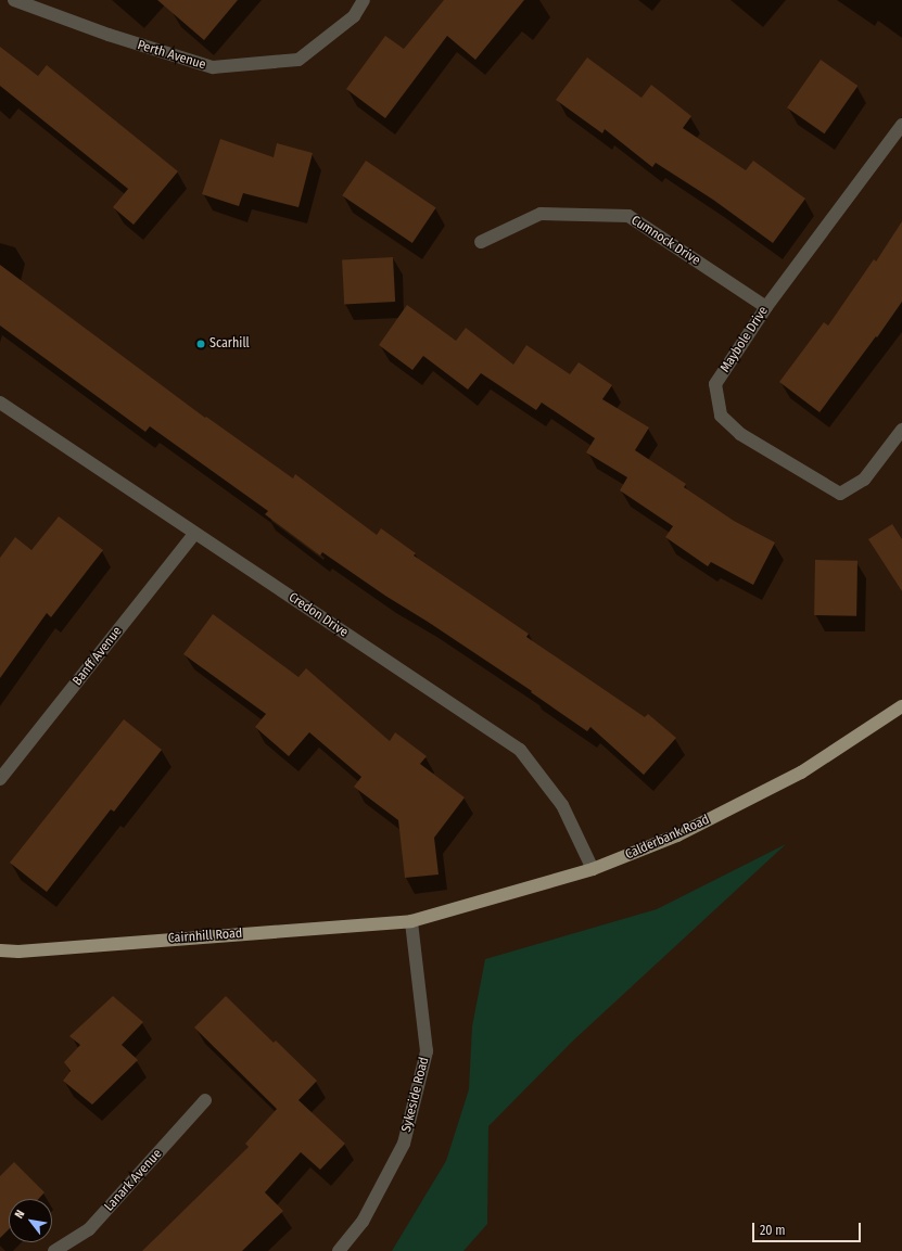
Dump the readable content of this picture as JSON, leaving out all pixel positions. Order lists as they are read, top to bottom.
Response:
{
  "streets": {
    "main road": ["Calderbank Road", "Cairnhill Road"],
    "street": [
      "Perth Avenue",
      "Cumnock Drive",
      "Maybole Drive",
      "Credon Drive",
      "Banff Avenue",
      "Sykeside Road",
      "Lanark Avenue"
    ]
  },
  "crossings": [
    ["Cumnock Drive", "Maybole Drive"],
    ["Credon Drive", "Banff Avenue"],
    ["Credon Drive", "Calderbank Road"],
    ["Calderbank Road", "Cairnhill Road"],
    ["Calderbank Road", "Sykeside Road"],
    ["Cairnhill Road", "Sykeside Road"]
  ],
  "places": ["Scarhill"],
  "scale_bar": "20 m",
  "north": "top left"
}
